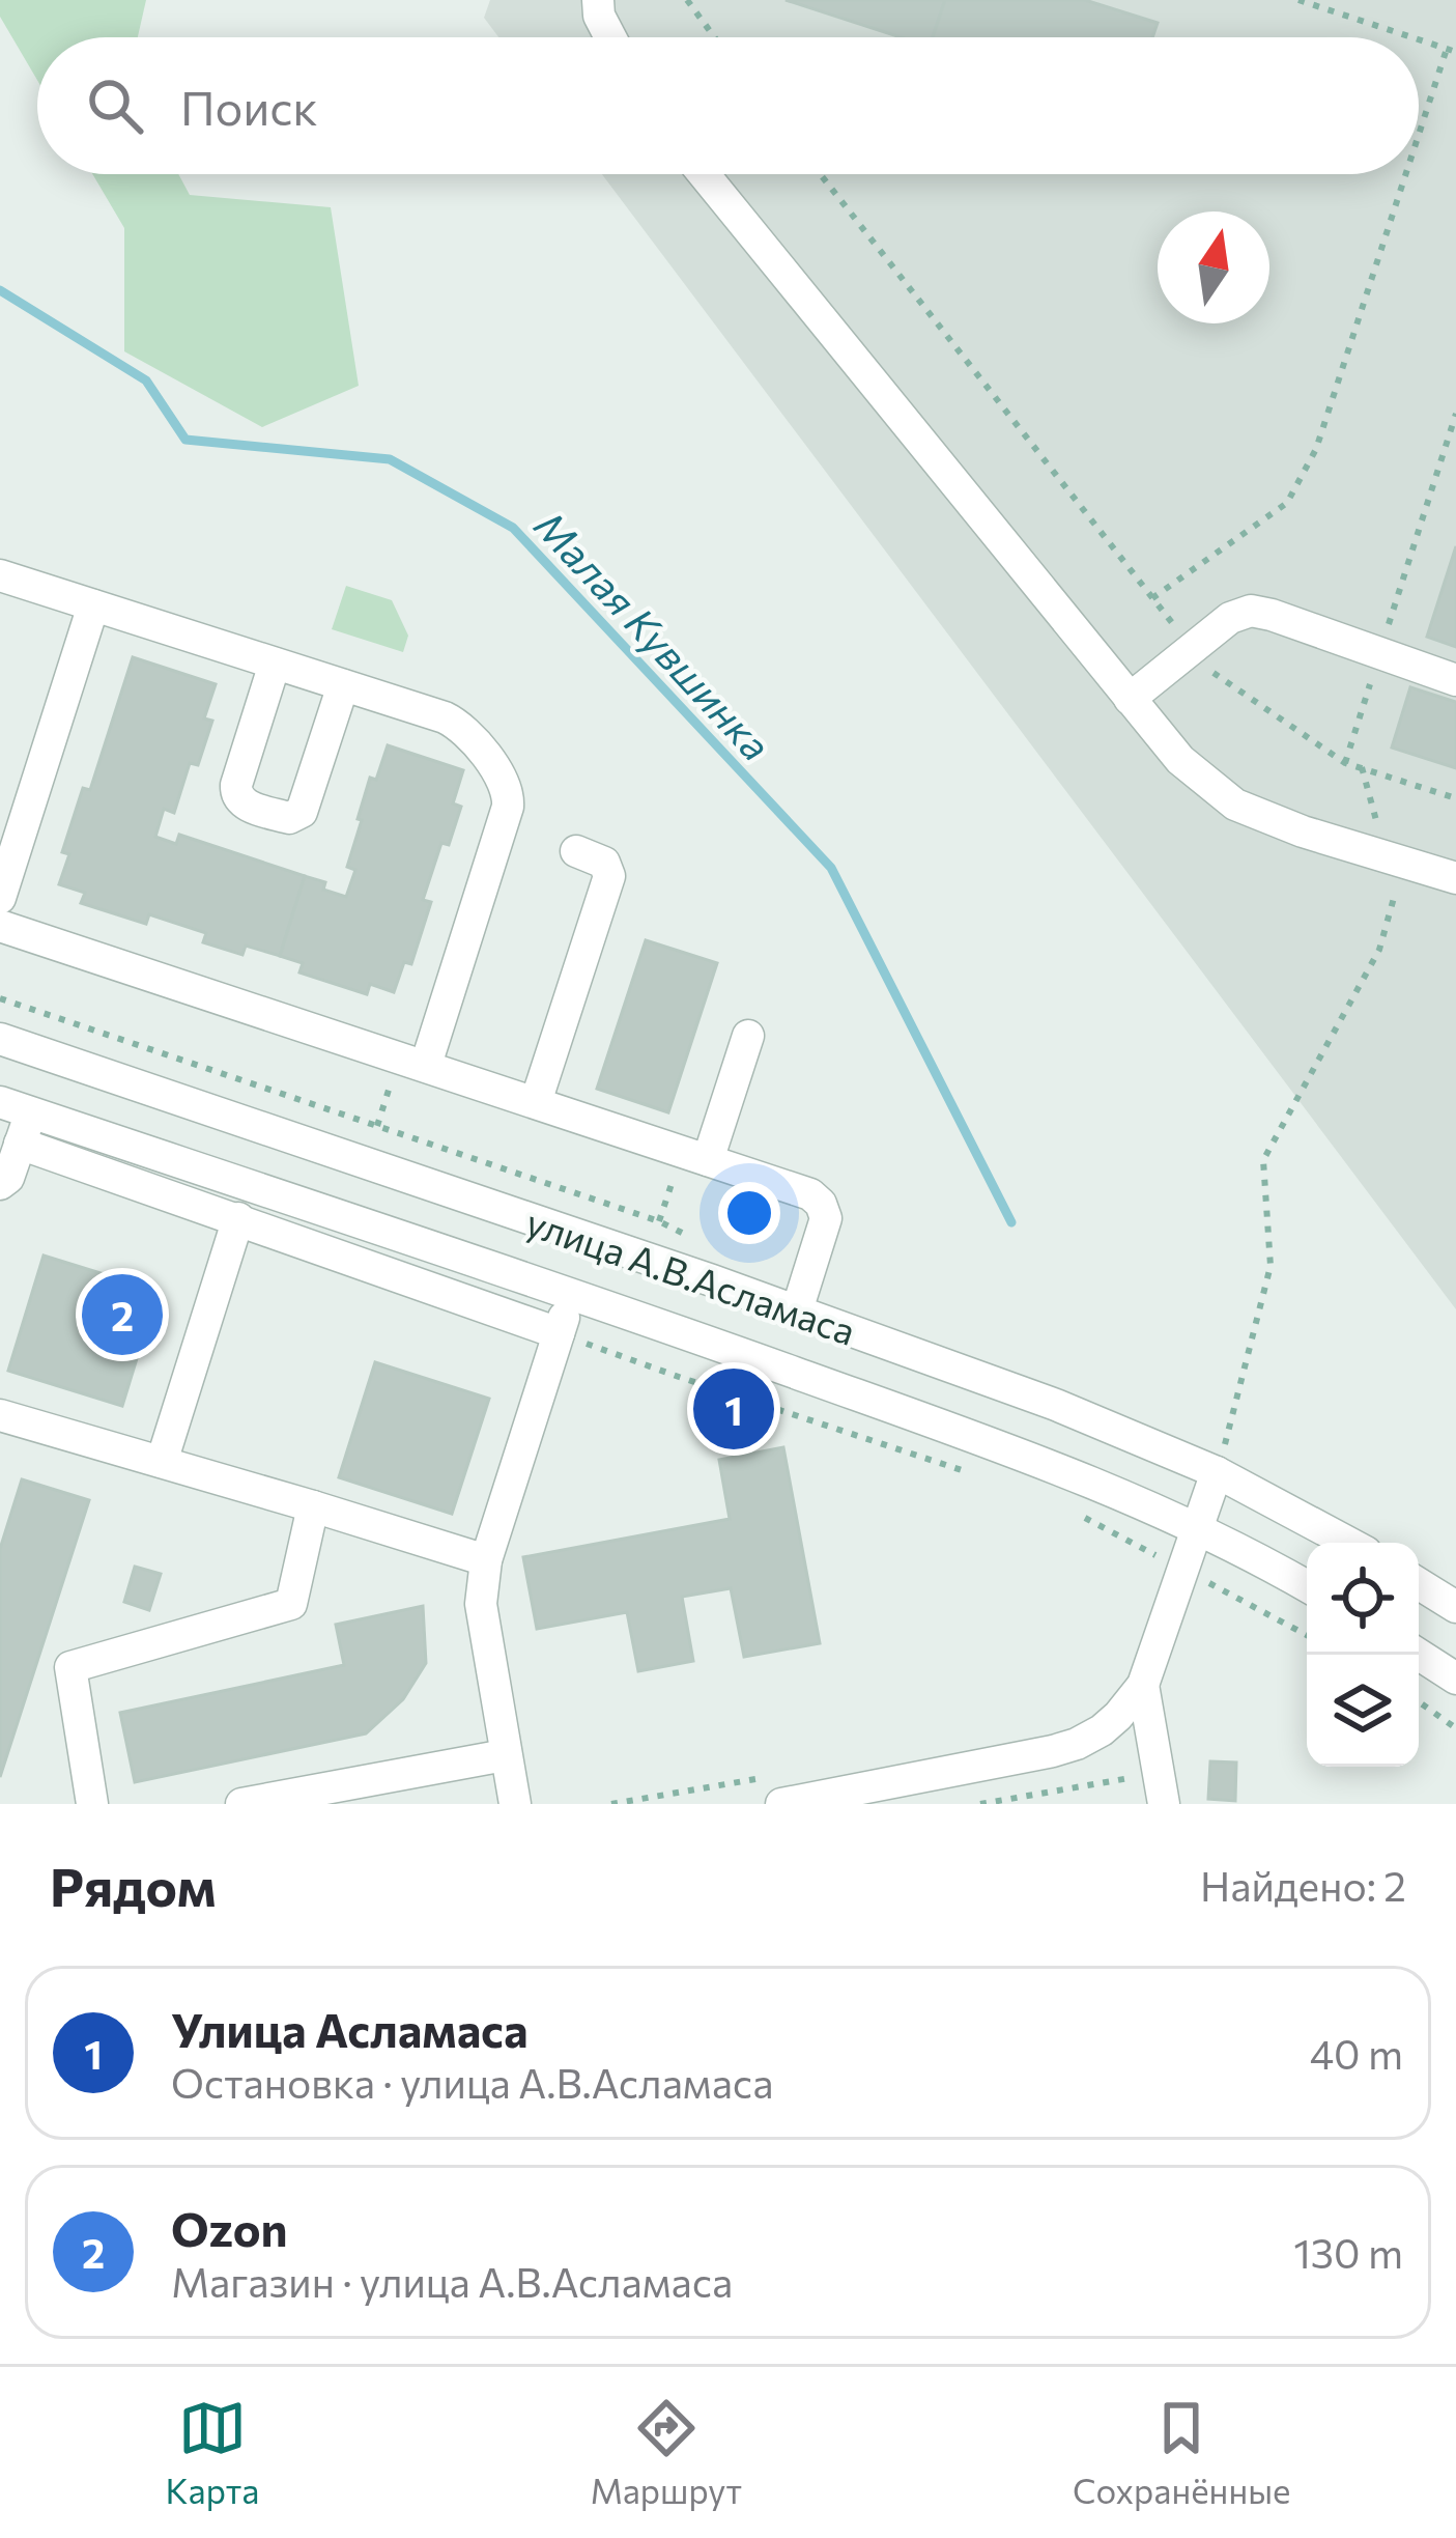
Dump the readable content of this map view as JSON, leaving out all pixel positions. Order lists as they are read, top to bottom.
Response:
{
  "streets": {
    "street": ["улица А.В.Асламаса"]
  },
  "water": ["Малая Кувшинка"],
  "north": "top",
  "page": {
    "search": "Поиск",
    "pins": ["2", "1"],
    "heading": ["Рядом", "Найдено: 2"],
    "list": [
      {
        "mark": "1",
        "name": "Улица Асламаса",
        "note": "Остановка · улица А.В.Асламаса",
        "value": "40 m"
      },
      {
        "mark": "2",
        "name": "Ozon",
        "note": "Магазин · улица А.В.Асламаса",
        "value": "130 m"
      }
    ],
    "nav": ["Карта", "Маршрут", "Сохранённые"]
  }
}
